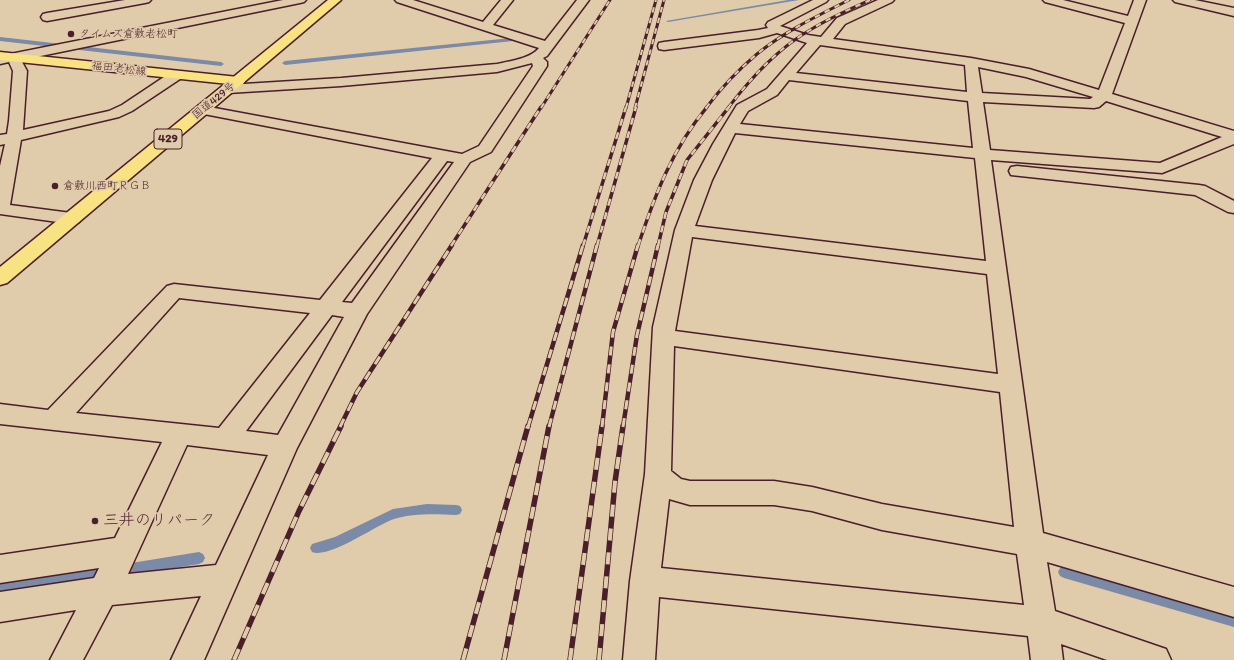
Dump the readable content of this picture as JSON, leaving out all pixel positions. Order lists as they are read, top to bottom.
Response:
{
  "streets": {
    "main road": ["福田老松線", "国道429号", "429"]
  },
  "crossings": [
    ["福田老松線", "国道429号"]
  ],
  "places": ["タイムズ倉敷老松町", "倉敷川西町ＲＧＢ", "三井のリパーク"]
}
